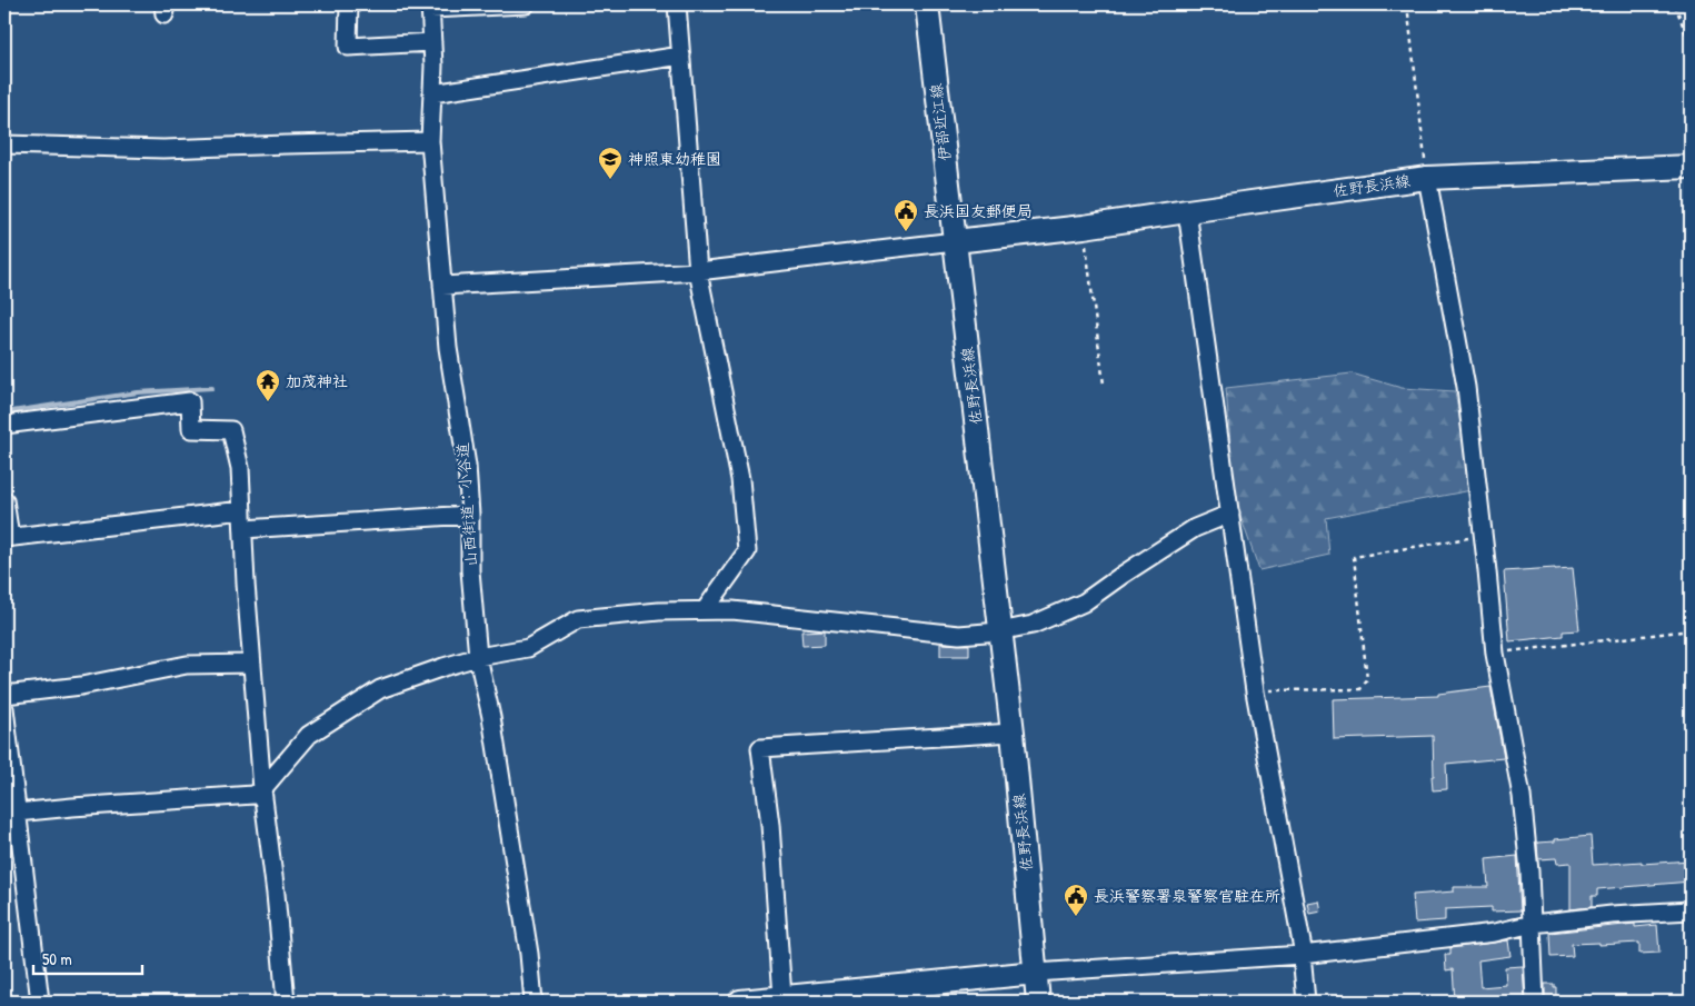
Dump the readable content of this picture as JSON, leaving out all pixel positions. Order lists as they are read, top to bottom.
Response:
{
  "streets": {
    "main road": ["伊部近江線", "佐野長浜線"],
    "street": ["山西街道：小谷道"]
  },
  "crossings": [
    ["伊部近江線", "佐野長浜線"]
  ],
  "places": {
    "school or university": ["神照東幼稚園"],
    "public building": ["長浜国友郵便局", "長浜警察署泉警察官駐在所"],
    "temple": ["加茂神社"]
  },
  "scale_bar": "50 m"
}
